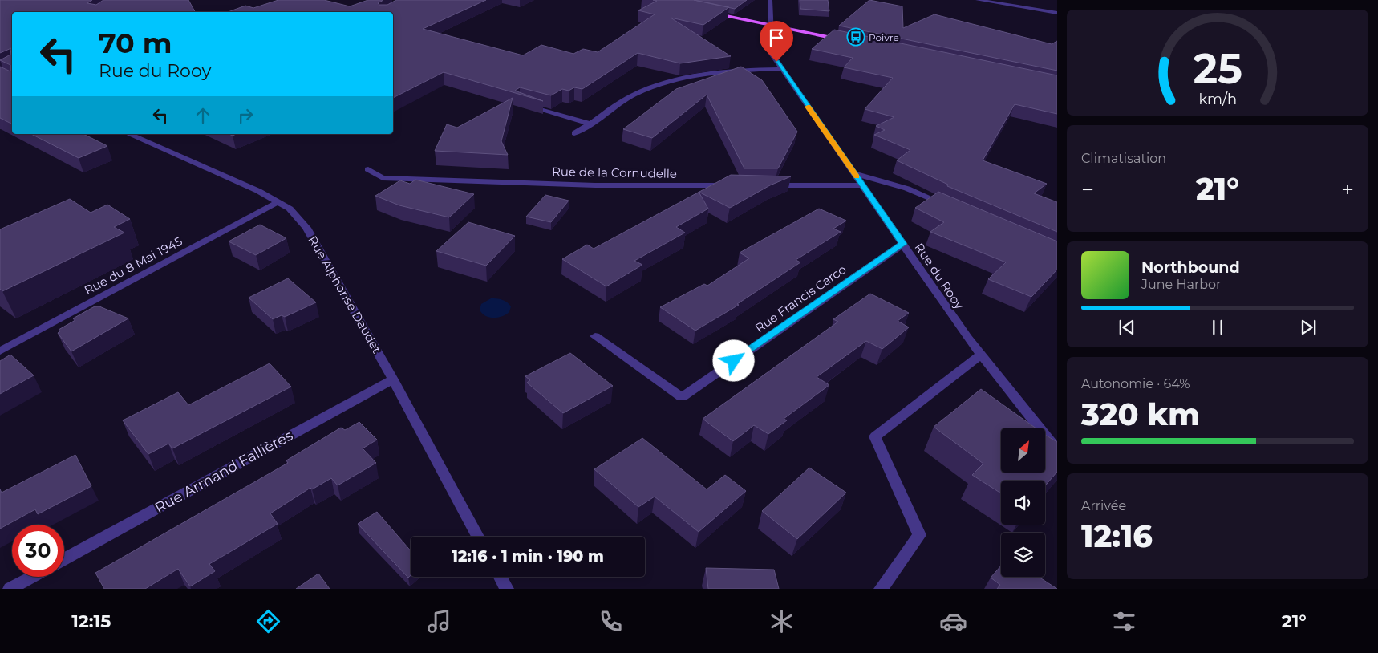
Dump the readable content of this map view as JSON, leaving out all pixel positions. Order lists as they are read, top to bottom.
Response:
{
  "streets": {
    "street": [
      "Rue de la Cornudelle",
      "Rue du 8 Mai 1945",
      "Rue du Rooy",
      "Rue Alphonse Daudet",
      "Rue Francis Carco",
      "Rue Armand Fallières"
    ]
  },
  "crossings": [
    ["Rue du 8 Mai 1945", "Rue Alphonse Daudet"],
    ["Rue du Rooy", "Rue Francis Carco"],
    ["Rue Alphonse Daudet", "Rue Armand Fallières"]
  ],
  "places": {
    "bus stop": ["Poivre"]
  },
  "north": "top right",
  "page": {
    "turn": ["70 m", "Rue du Rooy"],
    "tile": [
      "Climatisation",
      ["Autonomie · 64%", "320 km"],
      ["Arrivée", "12:16"]
    ],
    "heat": ["−", "21°", "+"],
    "song": ["Northbound", "June Harbor"],
    "limit": "30",
    "trip": "12:16 · 1 min · 190 m",
    "tabs": ["12:15", "21°"],
    "gauge": ["25", "km/h"]
  }
}
